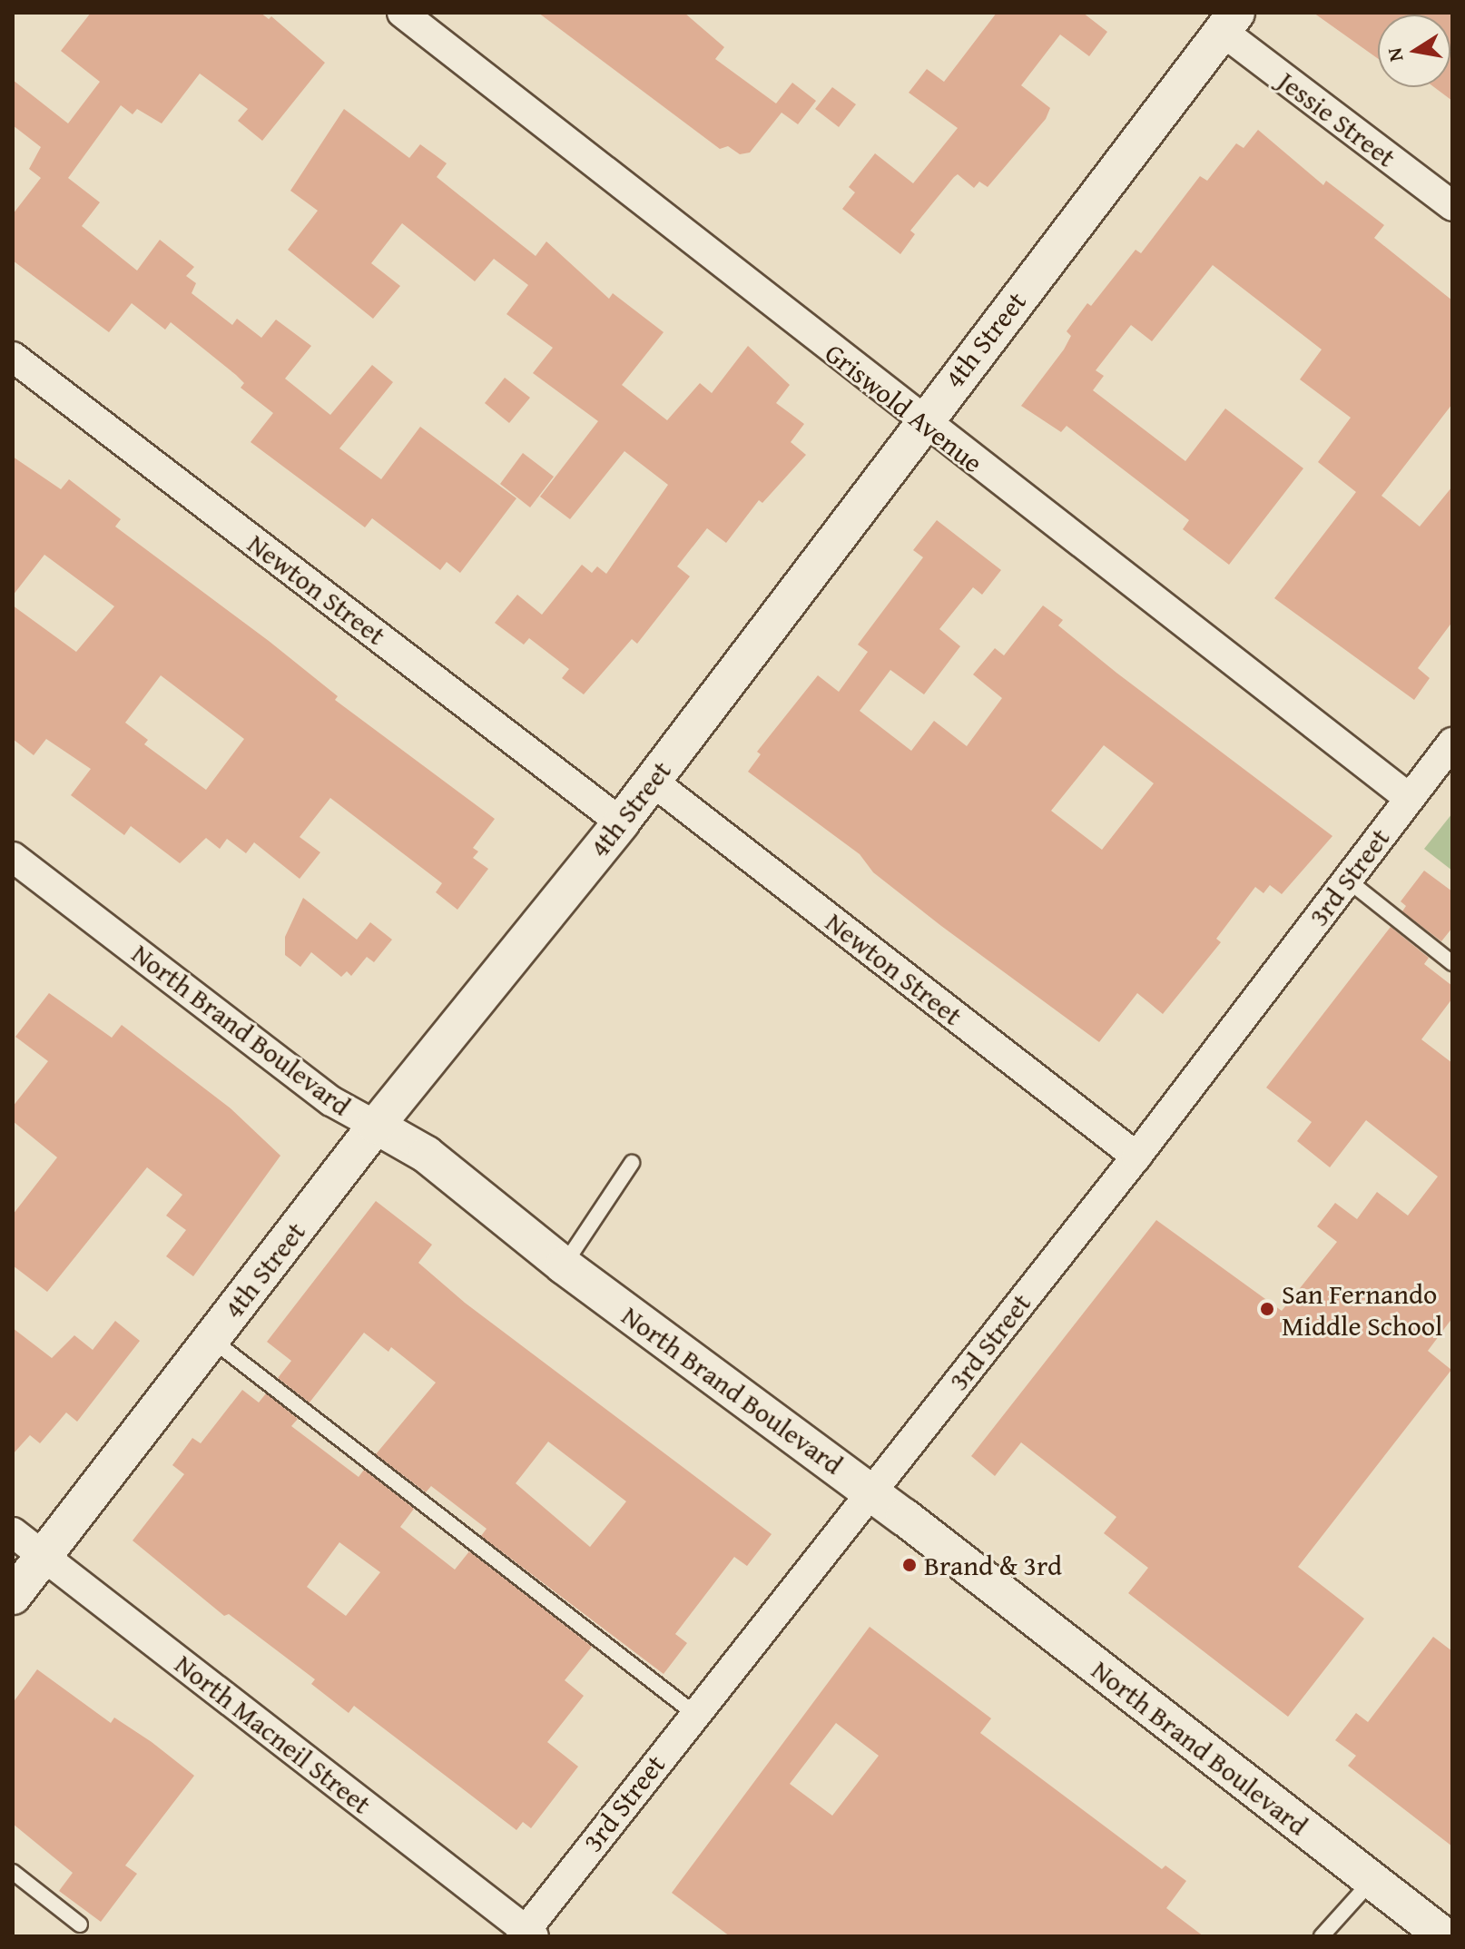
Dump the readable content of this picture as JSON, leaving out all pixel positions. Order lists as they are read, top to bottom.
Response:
{
  "streets": {
    "street": [
      "Jessie Street",
      "4th Street",
      "Griswold Avenue",
      "Newton Street",
      "3rd Street",
      "North Brand Boulevard",
      "North Macneil Street"
    ]
  },
  "crossings": [
    ["Jessie Street", "4th Street"],
    ["4th Street", "Griswold Avenue"],
    ["4th Street", "Newton Street"],
    ["4th Street", "North Brand Boulevard"],
    ["4th Street", "North Macneil Street"],
    ["Griswold Avenue", "3rd Street"],
    ["Newton Street", "3rd Street"],
    ["3rd Street", "North Brand Boulevard"],
    ["3rd Street", "North Macneil Street"]
  ],
  "places": ["San Fernando Middle School", "Brand & 3rd"],
  "north": "left"
}
